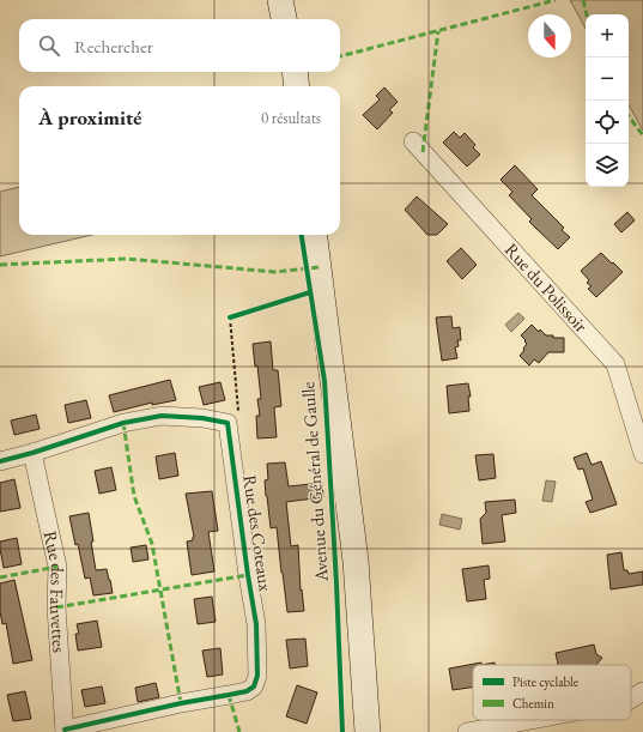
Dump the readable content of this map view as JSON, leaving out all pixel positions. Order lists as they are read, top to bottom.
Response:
{
  "streets": {
    "main road": ["Avenue du Général de Gaulle"],
    "street": ["Rue du Polissoir", "Rue des Coteaux", "Rue des Fauvettes"]
  },
  "crossings": [
    ["Rue des Coteaux", "Rue des Fauvettes"]
  ],
  "legend": ["Piste cyclable", "Chemin"],
  "north": "bottom",
  "page": {
    "map_buttons": ["+", "−"],
    "search": "Rechercher",
    "heading": ["À proximité", "0 résultats"]
  }
}
